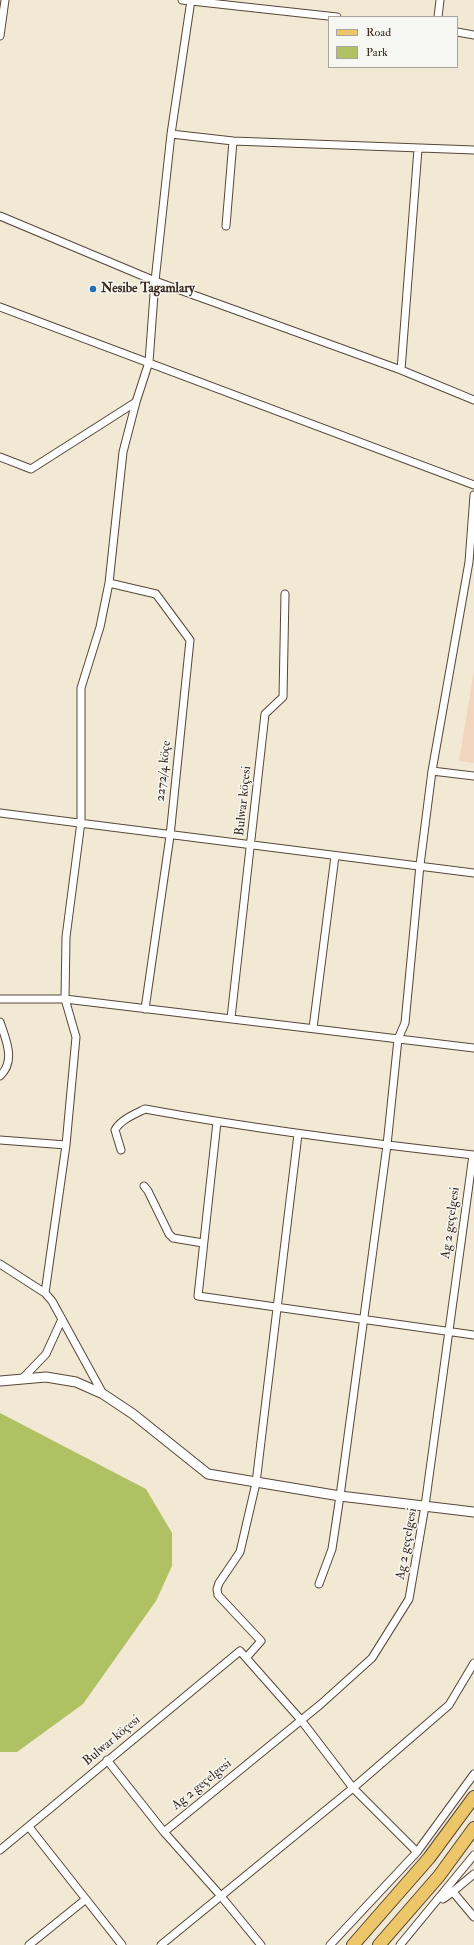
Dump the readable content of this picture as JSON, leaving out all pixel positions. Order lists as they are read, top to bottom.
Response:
{
  "streets": {
    "street": ["2272/4 köçe", "Bulwar köçesi", "Ag 2 geçelgesi"]
  },
  "places": ["Nesibe Tagamlary"],
  "legend": ["Road", "Park"]
}
